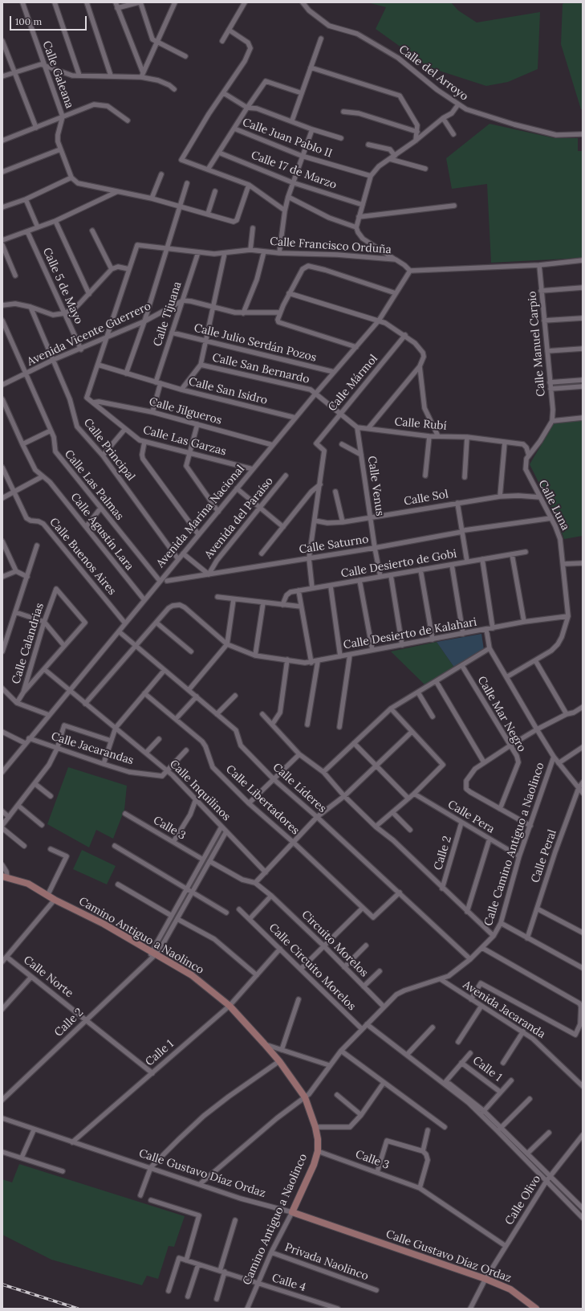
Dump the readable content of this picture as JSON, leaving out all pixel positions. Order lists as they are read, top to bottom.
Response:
{
  "streets": {
    "main road": ["Camino Antiguo a Naolinco", "Calle Gustavo Díaz Ordaz"],
    "street": [
      "Calle del Arroyo",
      "Calle Galeana",
      "Calle Juan Pablo II",
      "Calle 17 de Marzo",
      "Calle Francisco Orduña",
      "Calle 5 de Mayo",
      "Calle Tijuana",
      "Avenida Vicente Guerrero",
      "Calle Julio Serdán Pozos",
      "Calle Manuel Carpio",
      "Calle San Bernardo",
      "Calle Mármol",
      "Calle San Isidro",
      "Calle Jilgueros",
      "Calle Rubí",
      "Calle Las Garzas",
      "Calle Principal",
      "Calle Las Palmas",
      "Calle Venus",
      "Calle Sol",
      "Calle Luna",
      "Avenida Marina Nacional",
      "Avenida del Paraíso",
      "Calle Agustín Lara",
      "Calle Saturno",
      "Calle Buenos Aires",
      "Calle Desierto de Gobi",
      "Calle Desierto de Kalahari",
      "Calle Calandrias",
      "Calle Mar Negro",
      "Calle Jacarandas",
      "Calle Líderes",
      "Calle Inquilinos",
      "Calle Libertadores",
      "Calle Pera",
      "Calle 3",
      "Calle Camino Antiguo a Naolinco",
      "Calle 2",
      "Calle Peral",
      "Circuito Morelos",
      "Calle Circuito Morelos",
      "Calle Norte",
      "Avenida Jacaranda",
      "Calle 1",
      "Calle Olivo",
      "Privada Naolinco",
      "Calle 4"
    ]
  },
  "crossings": [
    ["Calle Francisco Orduña", "Calle Tijuana"],
    ["Calle Francisco Orduña", "Avenida Marina Nacional"],
    ["Calle 5 de Mayo", "Avenida Vicente Guerrero"],
    ["Calle Tijuana", "Avenida Vicente Guerrero"],
    ["Calle Tijuana", "Calle Julio Serdán Pozos"],
    ["Calle Tijuana", "Calle San Isidro"],
    ["Avenida Vicente Guerrero", "Calle Principal"],
    ["Avenida Vicente Guerrero", "Calle Las Palmas"],
    ["Calle Julio Serdán Pozos", "Avenida Marina Nacional"],
    ["Calle Manuel Carpio", "Calle Luna"],
    ["Calle San Bernardo", "Avenida Marina Nacional"],
    ["Calle San Isidro", "Calle Las Garzas"],
    ["Calle San Isidro", "Avenida Marina Nacional"],
    ["Calle Jilgueros", "Calle Las Garzas"],
    ["Calle Jilgueros", "Avenida Marina Nacional"],
    ["Calle Rubí", "Calle Venus"],
    ["Calle Rubí", "Calle Luna"],
    ["Calle Las Garzas", "Avenida Marina Nacional"],
    ["Calle Principal", "Avenida Marina Nacional"],
    ["Calle Las Palmas", "Avenida Marina Nacional"],
    ["Calle Venus", "Calle Sol"],
    ["Calle Venus", "Calle Saturno"],
    ["Calle Venus", "Calle Desierto de Gobi"],
    ["Calle Sol", "Calle Luna"],
    ["Calle Luna", "Calle Saturno"],
    ["Calle Luna", "Calle Desierto de Kalahari"],
    ["Avenida Marina Nacional", "Calle Agustín Lara"],
    ["Avenida Marina Nacional", "Calle Buenos Aires"],
    ["Avenida Marina Nacional", "Calle Jacarandas"],
    ["Avenida Marina Nacional", "Calle Líderes"],
    ["Avenida Marina Nacional", "Calle Inquilinos"],
    ["Avenida del Paraíso", "Calle Saturno"],
    ["Calle Desierto de Kalahari", "Calle Líderes"],
    ["Calle Desierto de Kalahari", "Calle Inquilinos"],
    ["Calle Jacarandas", "Calle Inquilinos"],
    ["Calle Líderes", "Calle Libertadores"],
    ["Calle Líderes", "Calle Camino Antiguo a Naolinco"],
    ["Calle Inquilinos", "Calle 2"],
    ["Calle Pera", "Calle Camino Antiguo a Naolinco"],
    ["Calle Pera", "Calle 2"],
    ["Calle 3", "Calle 2"],
    ["Calle 3", "Camino Antiguo a Naolinco"],
    ["Calle 3", "Calle Olivo"],
    ["Calle Camino Antiguo a Naolinco", "Camino Antiguo a Naolinco"],
    ["Calle Camino Antiguo a Naolinco", "Circuito Morelos"],
    ["Calle Camino Antiguo a Naolinco", "Calle Circuito Morelos"],
    ["Calle Camino Antiguo a Naolinco", "Avenida Jacaranda"],
    ["Calle Camino Antiguo a Naolinco", "Calle Gustavo Díaz Ordaz"],
    ["Calle 2", "Camino Antiguo a Naolinco"],
    ["Calle 2", "Calle Norte"],
    ["Camino Antiguo a Naolinco", "Calle 1"],
    ["Camino Antiguo a Naolinco", "Calle Gustavo Díaz Ordaz"],
    ["Camino Antiguo a Naolinco", "Privada Naolinco"],
    ["Camino Antiguo a Naolinco", "Calle 4"],
    ["Calle Circuito Morelos", "Calle 1"],
    ["Calle Norte", "Calle 1"],
    ["Calle 1", "Calle Gustavo Díaz Ordaz"],
    ["Calle Gustavo Díaz Ordaz", "Calle Olivo"]
  ],
  "scale_bar": "100 m"
}
